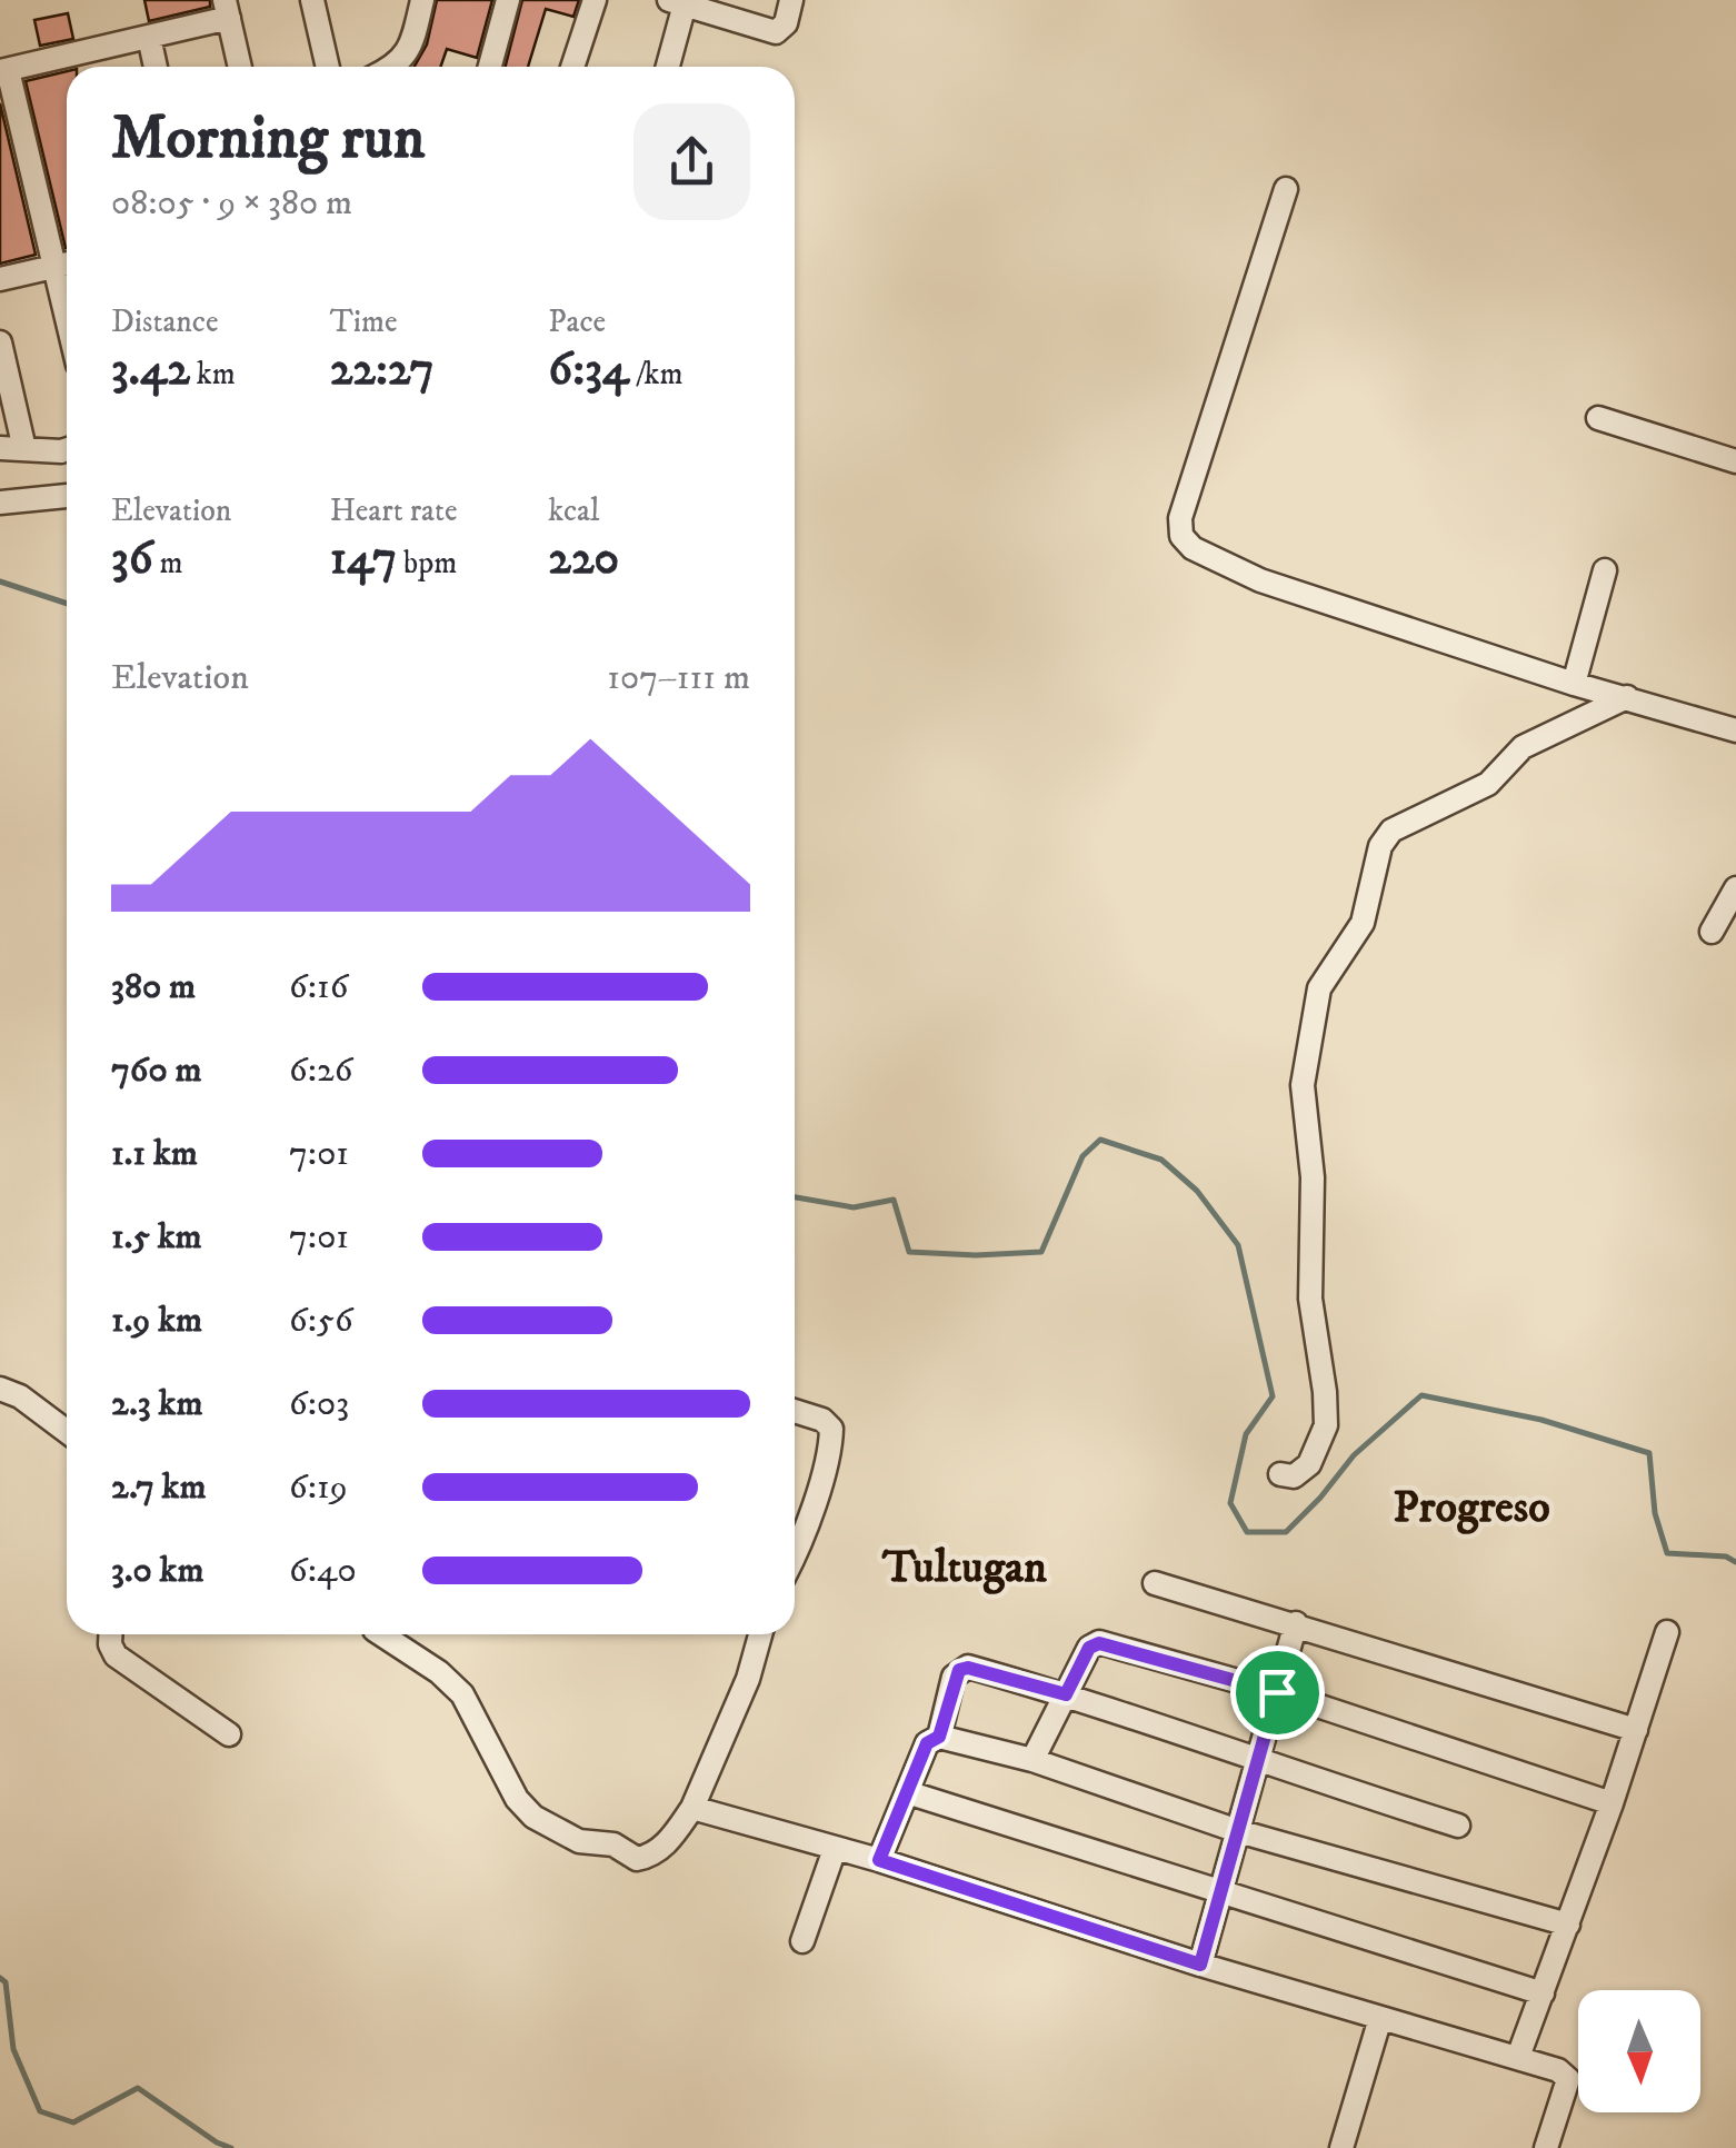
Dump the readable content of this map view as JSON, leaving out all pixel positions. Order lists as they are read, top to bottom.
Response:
{
  "districts": ["Progreso", "Tultugan"],
  "north": "bottom",
  "page": {
    "heading": ["Morning run", "08:05 · 9 × 380 m"],
    "stats": [
      ["Distance", "3.42 km"],
      ["Time", "22:27"],
      ["Pace", "6:34 /km"],
      ["Elevation", "36 m"],
      ["Heart rate", "147 bpm"],
      ["kcal", "220"]
    ],
    "chart": ["Elevation", "107–111 m"],
    "list": [
      {
        "name": "380 m",
        "note": "6:16"
      },
      {
        "name": "760 m",
        "note": "6:26"
      },
      {
        "name": "1.1 km",
        "note": "7:01"
      },
      {
        "name": "1.5 km",
        "note": "7:01"
      },
      {
        "name": "1.9 km",
        "note": "6:56"
      },
      {
        "name": "2.3 km",
        "note": "6:03"
      },
      {
        "name": "2.7 km",
        "note": "6:19"
      },
      {
        "name": "3.0 km",
        "note": "6:40"
      }
    ]
  }
}
